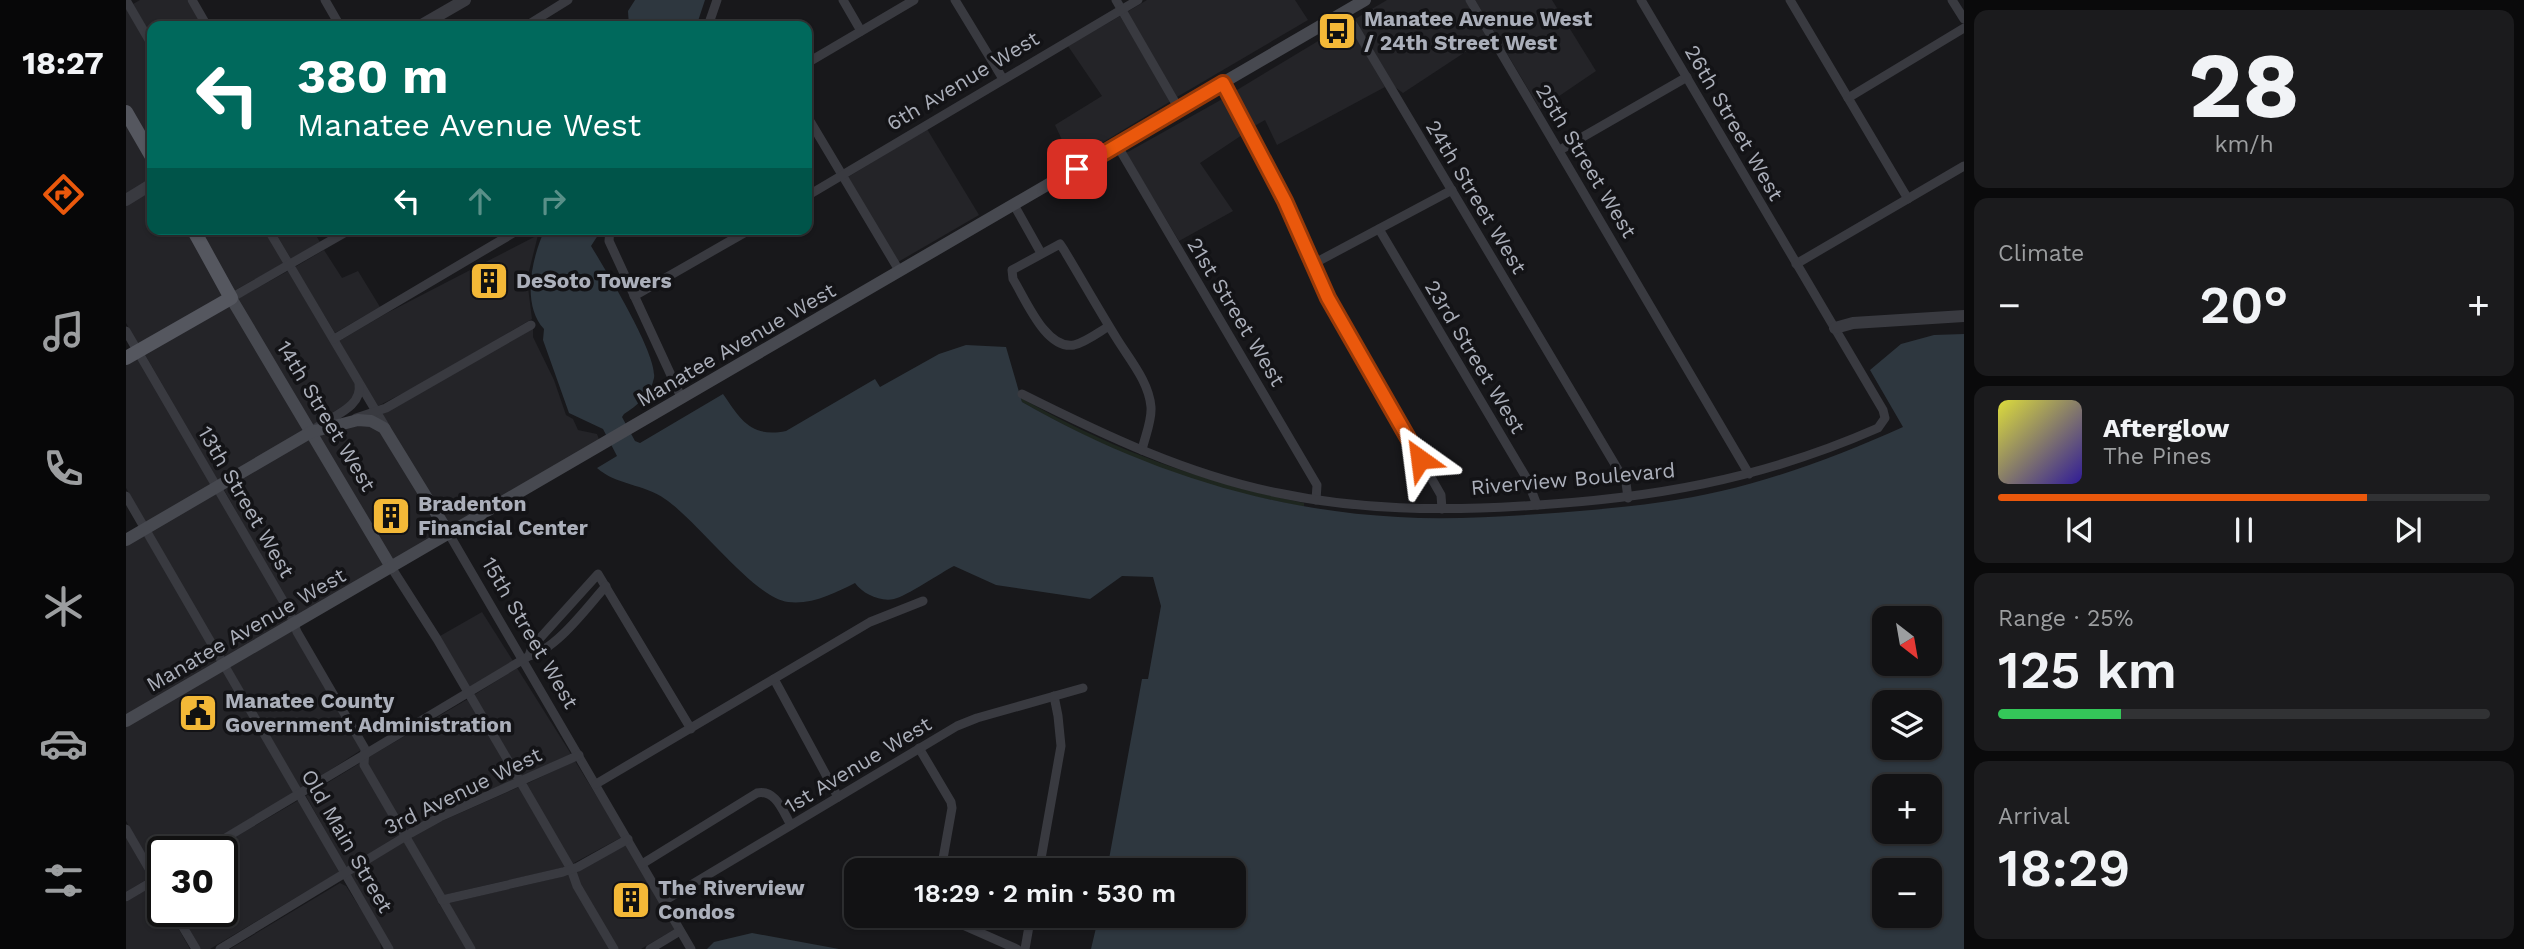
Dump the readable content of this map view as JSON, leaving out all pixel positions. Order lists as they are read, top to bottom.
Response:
{
  "streets": {
    "main road": ["Manatee Avenue West", "14th Street West", "15th Street West"],
    "street": [
      "6th Avenue West",
      "26th Street West",
      "25th Street West",
      "24th Street West",
      "21st Street West",
      "23rd Street West",
      "Riverview Boulevard",
      "13th Street West",
      "1st Avenue West",
      "3rd Avenue West",
      "Old Main Street"
    ]
  },
  "crossings": [
    ["26th Street West", "Riverview Boulevard"],
    ["25th Street West", "Riverview Boulevard"],
    ["24th Street West", "Manatee Avenue West"],
    ["24th Street West", "Riverview Boulevard"],
    ["21st Street West", "Manatee Avenue West"],
    ["21st Street West", "Riverview Boulevard"],
    ["Manatee Avenue West", "14th Street West"],
    ["Manatee Avenue West", "13th Street West"],
    ["Manatee Avenue West", "15th Street West"],
    ["Manatee Avenue West", "Old Main Street"],
    ["23rd Street West", "Riverview Boulevard"],
    ["14th Street West", "3rd Avenue West"],
    ["13th Street West", "3rd Avenue West"],
    ["15th Street West", "1st Avenue West"],
    ["15th Street West", "3rd Avenue West"],
    ["3rd Avenue West", "Old Main Street"]
  ],
  "places": {
    "bus stop": ["Manatee Avenue West / 24th Street West"],
    "building": ["DeSoto Towers", "Bradenton Financial Center", "The Riverview Condos"],
    "public building": ["Manatee County Government Administration"]
  },
  "north": "bottom right",
  "page": {
    "tabs": "18:27",
    "tile": [
      ["28", "km/h"],
      "Climate",
      ["Range · 25%", "125 km"],
      ["Arrival", "18:29"]
    ],
    "turn": ["380 m", "Manatee Avenue West"],
    "heat": ["−", "20°", "+"],
    "song": ["Afterglow", "The Pines"],
    "map_buttons": ["+", "−"],
    "limit": "30",
    "trip": "18:29 · 2 min · 530 m"
  }
}
